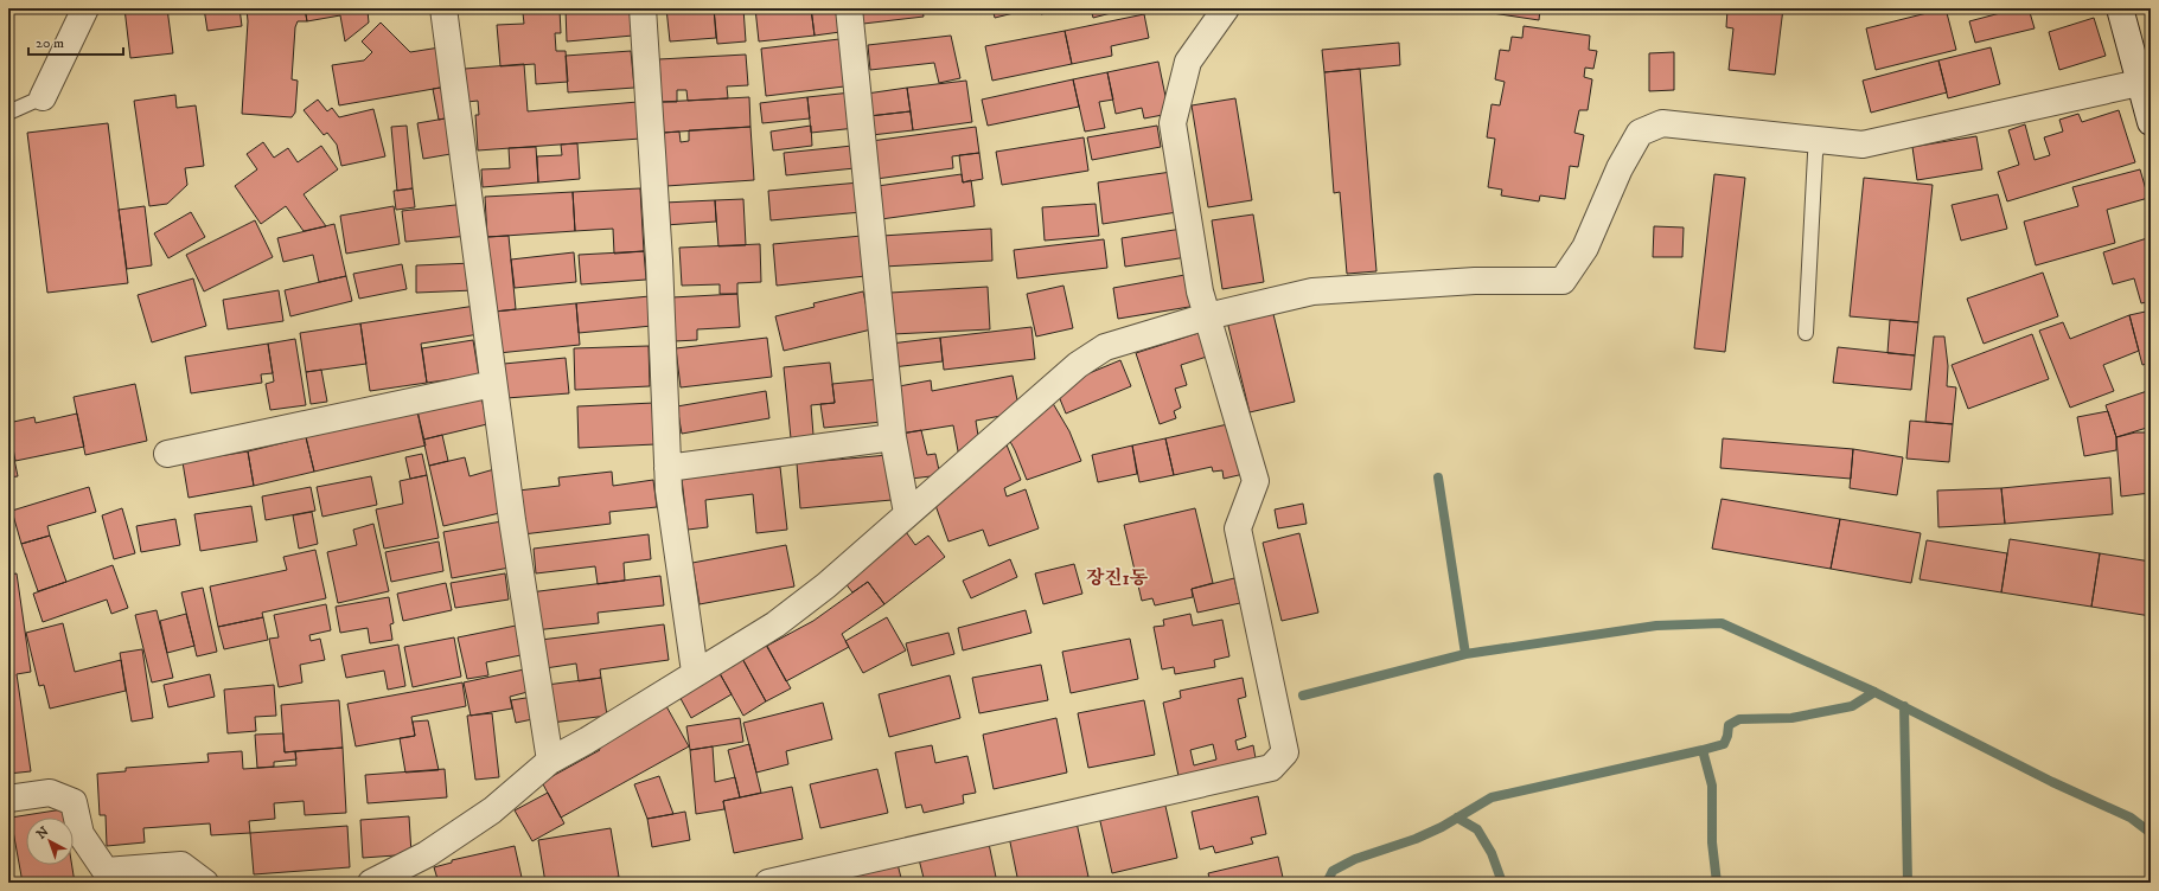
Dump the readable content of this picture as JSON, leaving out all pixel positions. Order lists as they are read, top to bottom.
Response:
{
  "districts": ["장진1동"],
  "scale_bar": "20 m",
  "north": "top left"
}
